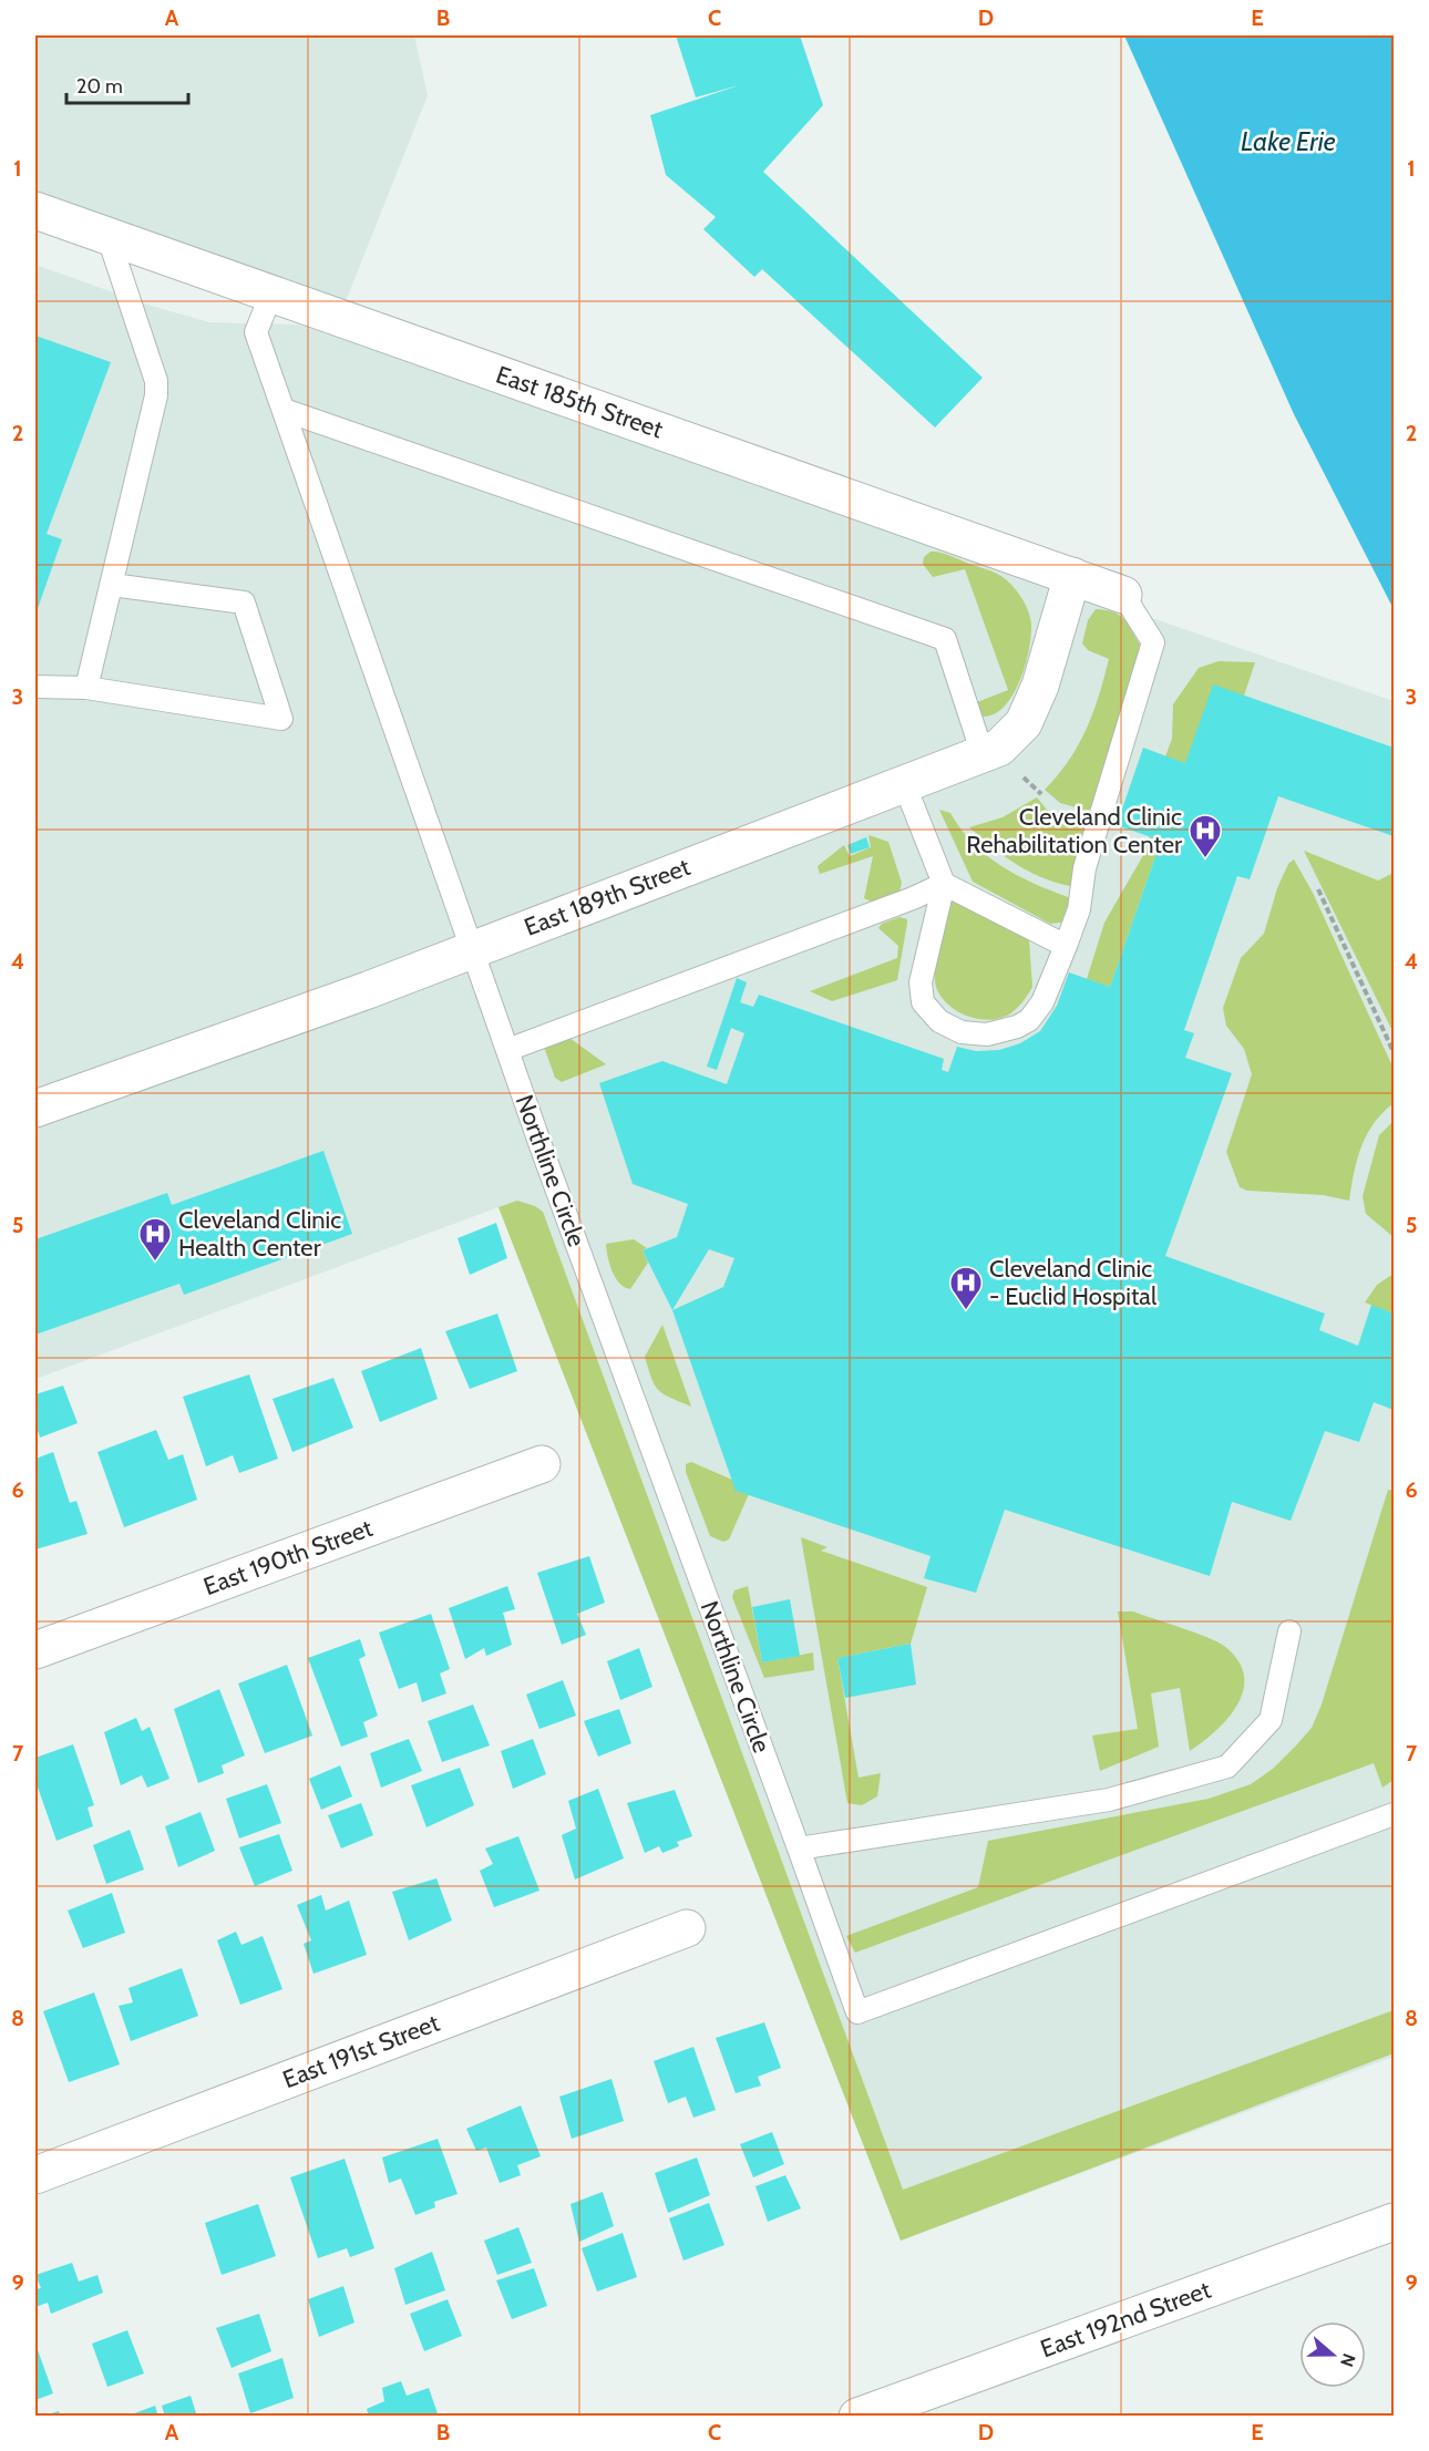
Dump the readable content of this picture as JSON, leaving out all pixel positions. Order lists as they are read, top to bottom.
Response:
{
  "streets": {
    "street": [
      "East 185th Street",
      "East 189th Street",
      "East 190th Street",
      "East 191st Street",
      "East 192nd Street"
    ],
    "lane": ["Northline Circle"]
  },
  "crossings": [
    ["East 185th Street", "East 189th Street"],
    ["East 185th Street", "Northline Circle"],
    ["East 189th Street", "Northline Circle"]
  ],
  "water": ["Lake Erie"],
  "places": {
    "hospital": ["Cleveland Clinic Rehabilitation Center", "Cleveland Clinic Health Center", "Cleveland Clinic - Euclid Hospital"]
  },
  "scale_bar": "20 m",
  "north": "right",
  "grid": {
    "columns": [
      "A",
      "B",
      "C",
      "D",
      "E"
    ],
    "rows": [
      "1",
      "2",
      "3",
      "4",
      "5",
      "6",
      "7",
      "8",
      "9"
    ]
  }
}
